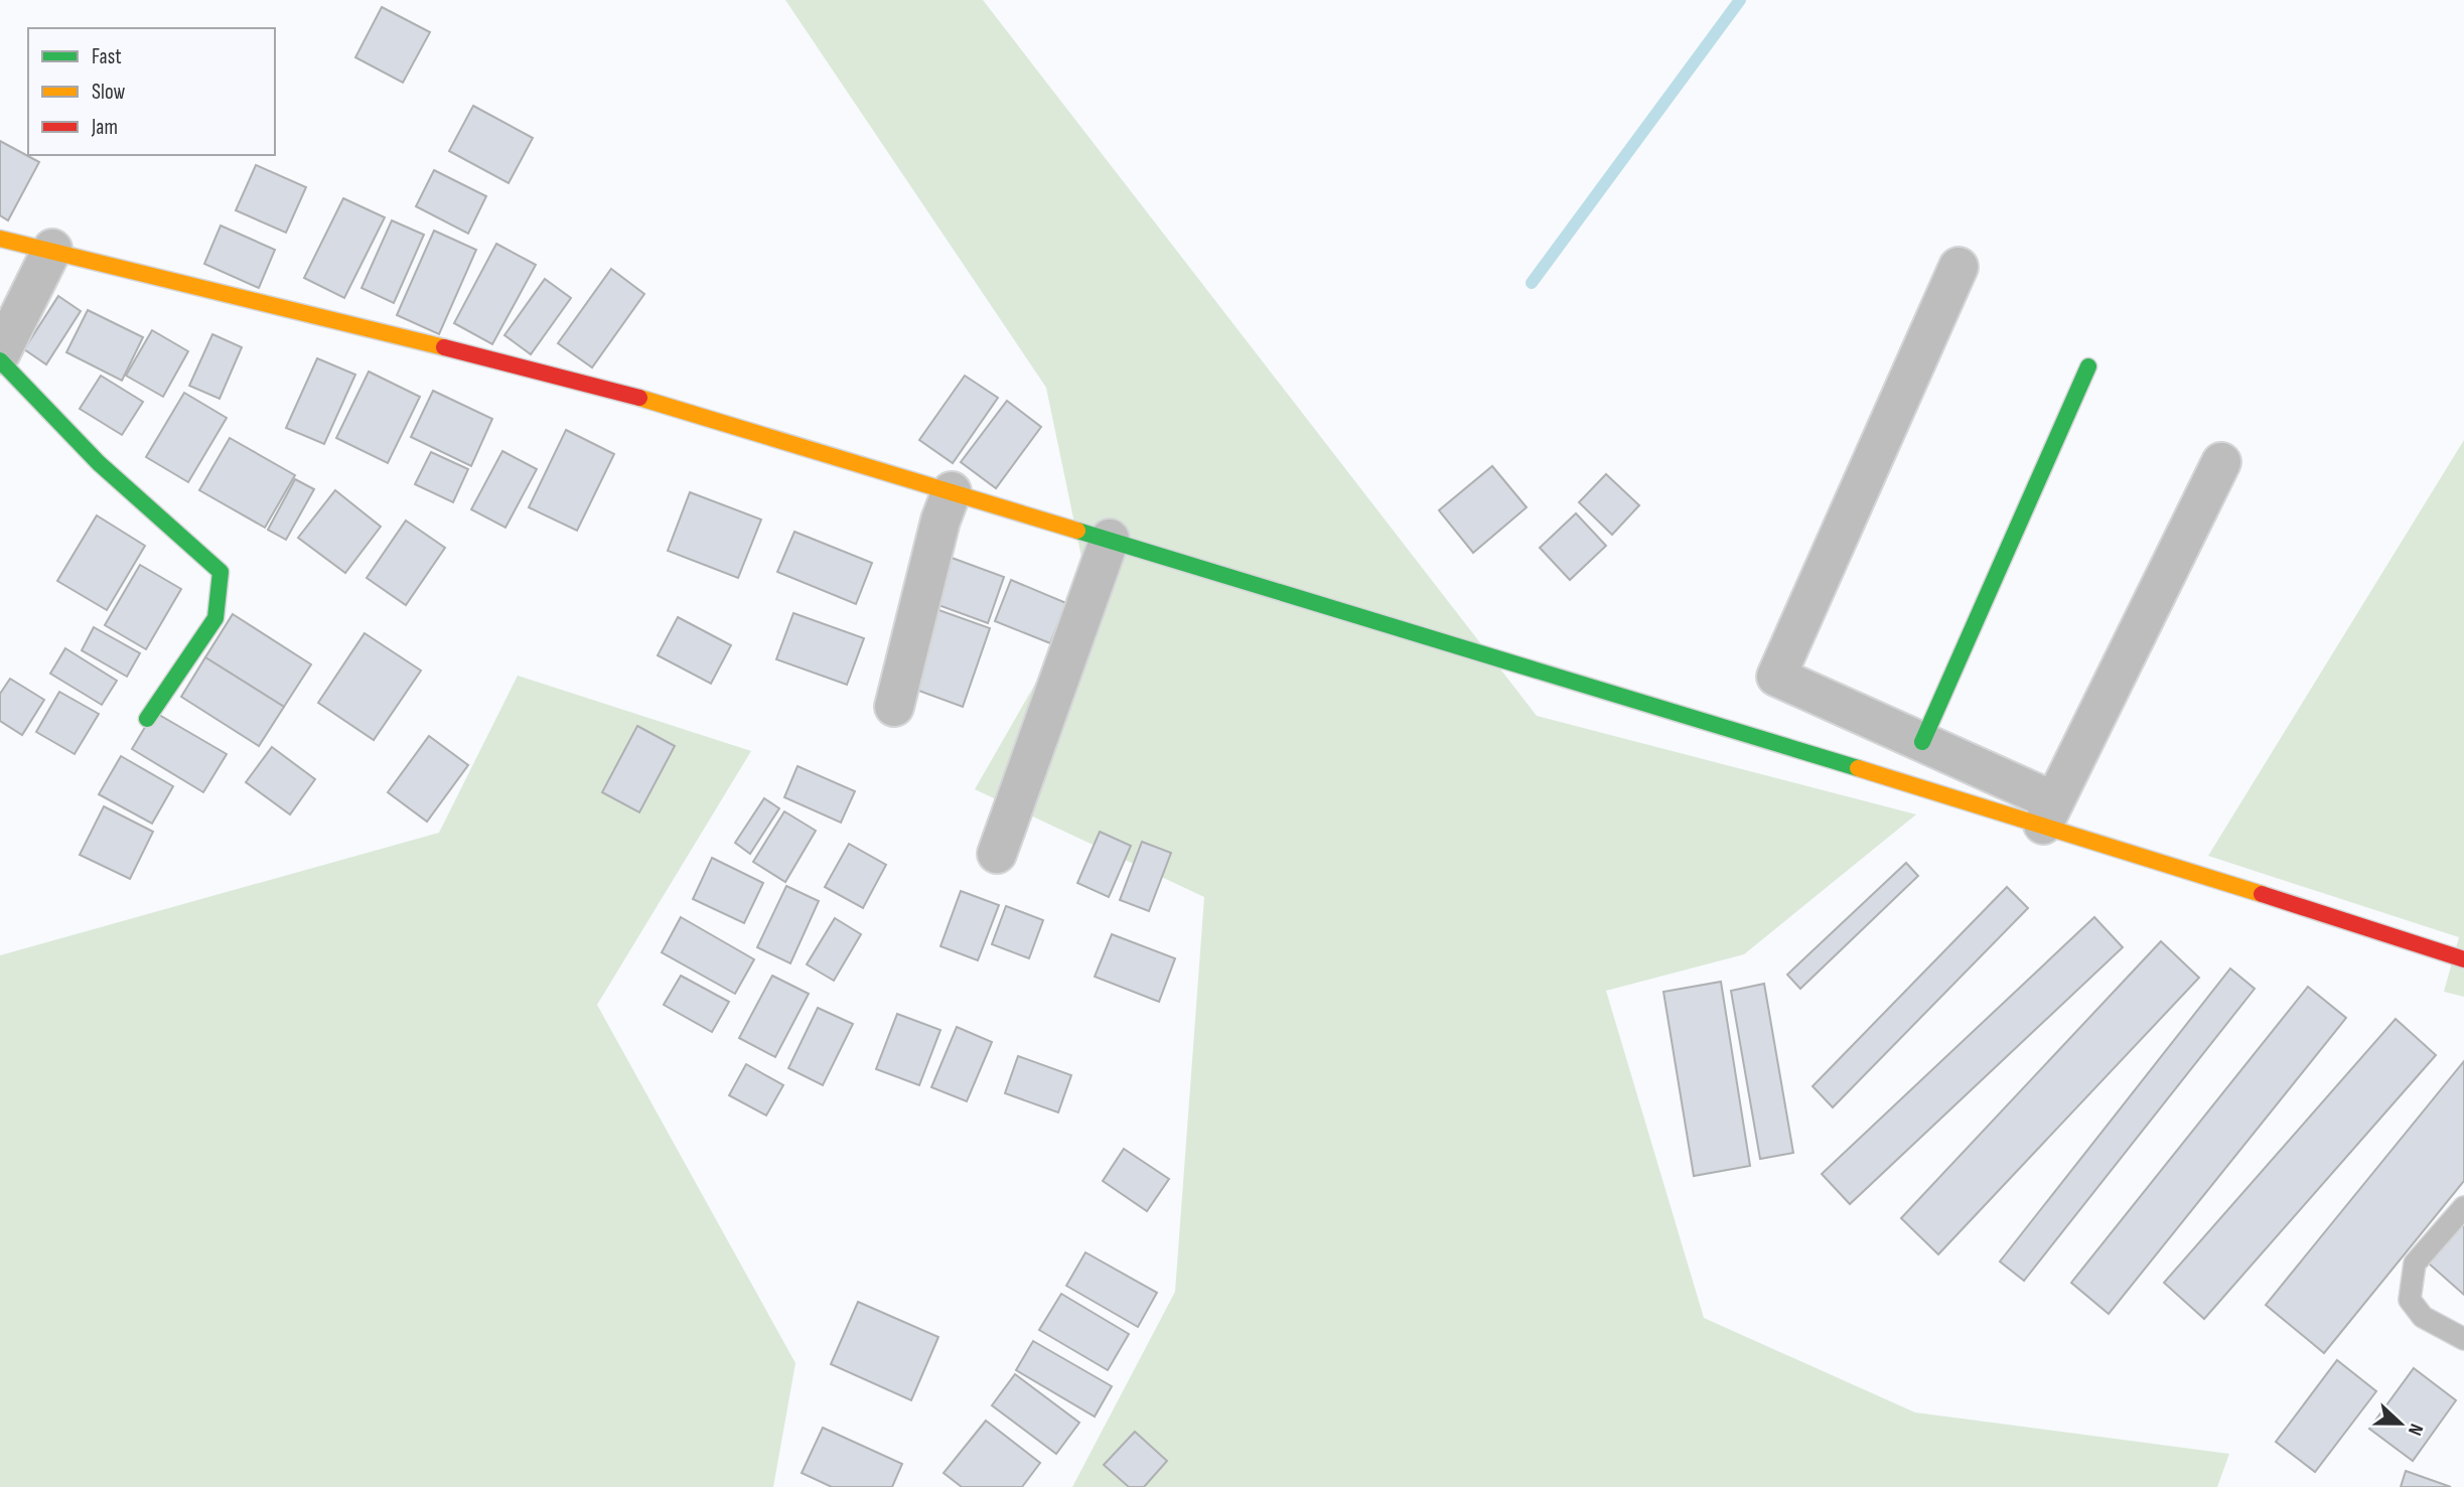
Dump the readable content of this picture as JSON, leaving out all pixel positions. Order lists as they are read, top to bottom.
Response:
{
  "legend": ["Fast", "Slow", "Jam"],
  "north": "right"
}
